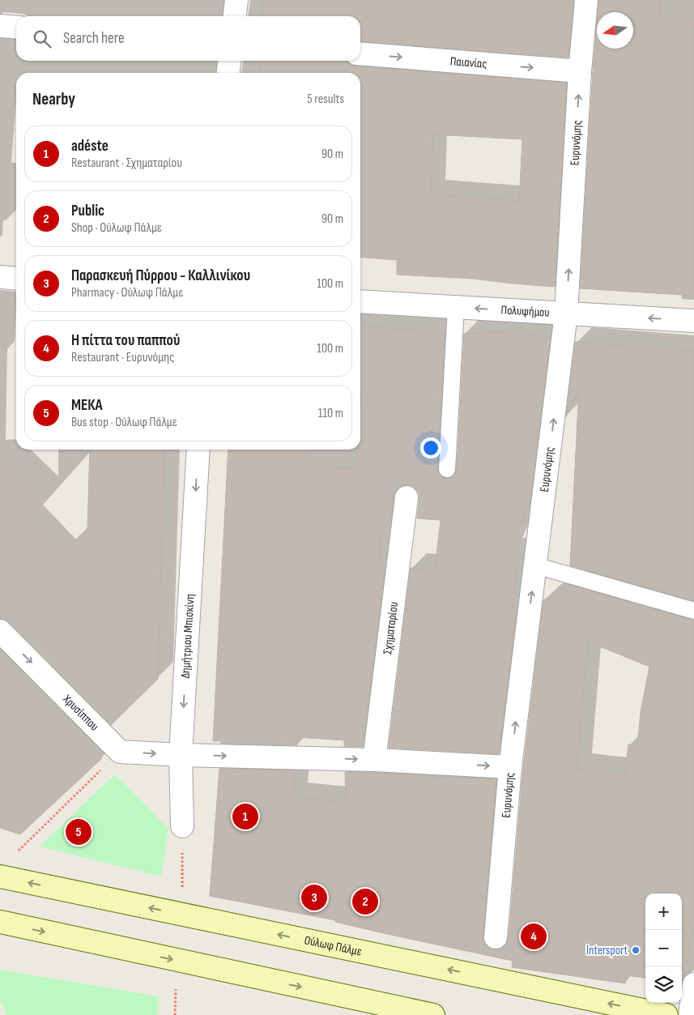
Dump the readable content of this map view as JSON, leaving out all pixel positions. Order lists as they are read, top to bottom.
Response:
{
  "streets": {
    "main road": ["Ούλωφ Πάλμε"],
    "street": [
      "Παιανίας",
      "Ευρυνόμης",
      "Πολυφήμου",
      "Σχηματαρίου",
      "Δημήτριου Μπισκίνη",
      "Χρυσίππου"
    ]
  },
  "crossings": [
    ["Παιανίας", "Ευρυνόμης"],
    ["Ευρυνόμης", "Πολυφήμου"]
  ],
  "one_way": [
    "Παιανίας",
    "Ευρυνόμης",
    "Πολυφήμου",
    "Δημήτριου Μπισκίνη",
    "Χρυσίππου"
  ],
  "places": ["Intersport"],
  "north": "left",
  "page": {
    "search": "Search here",
    "heading": ["Nearby", "5 results"],
    "list": [
      {
        "mark": "1",
        "name": "adéste",
        "note": "Restaurant · Σχηματαρίου",
        "value": "90 m"
      },
      {
        "mark": "2",
        "name": "Public",
        "note": "Shop · Ούλωφ Πάλμε",
        "value": "90 m"
      },
      {
        "mark": "3",
        "name": "Παρασκευή Πύρρου - Καλλινίκου",
        "note": "Pharmacy · Ούλωφ Πάλμε",
        "value": "100 m"
      },
      {
        "mark": "4",
        "name": "Η πίττα του παππού",
        "note": "Restaurant · Ευρυνόμης",
        "value": "100 m"
      },
      {
        "mark": "5",
        "name": "ΜΕΚΑ",
        "note": "Bus stop · Ούλωφ Πάλμε",
        "value": "110 m"
      }
    ],
    "pins": [
      "1",
      "5",
      "3",
      "2",
      "4"
    ],
    "map_buttons": ["+", "−"]
  }
}
